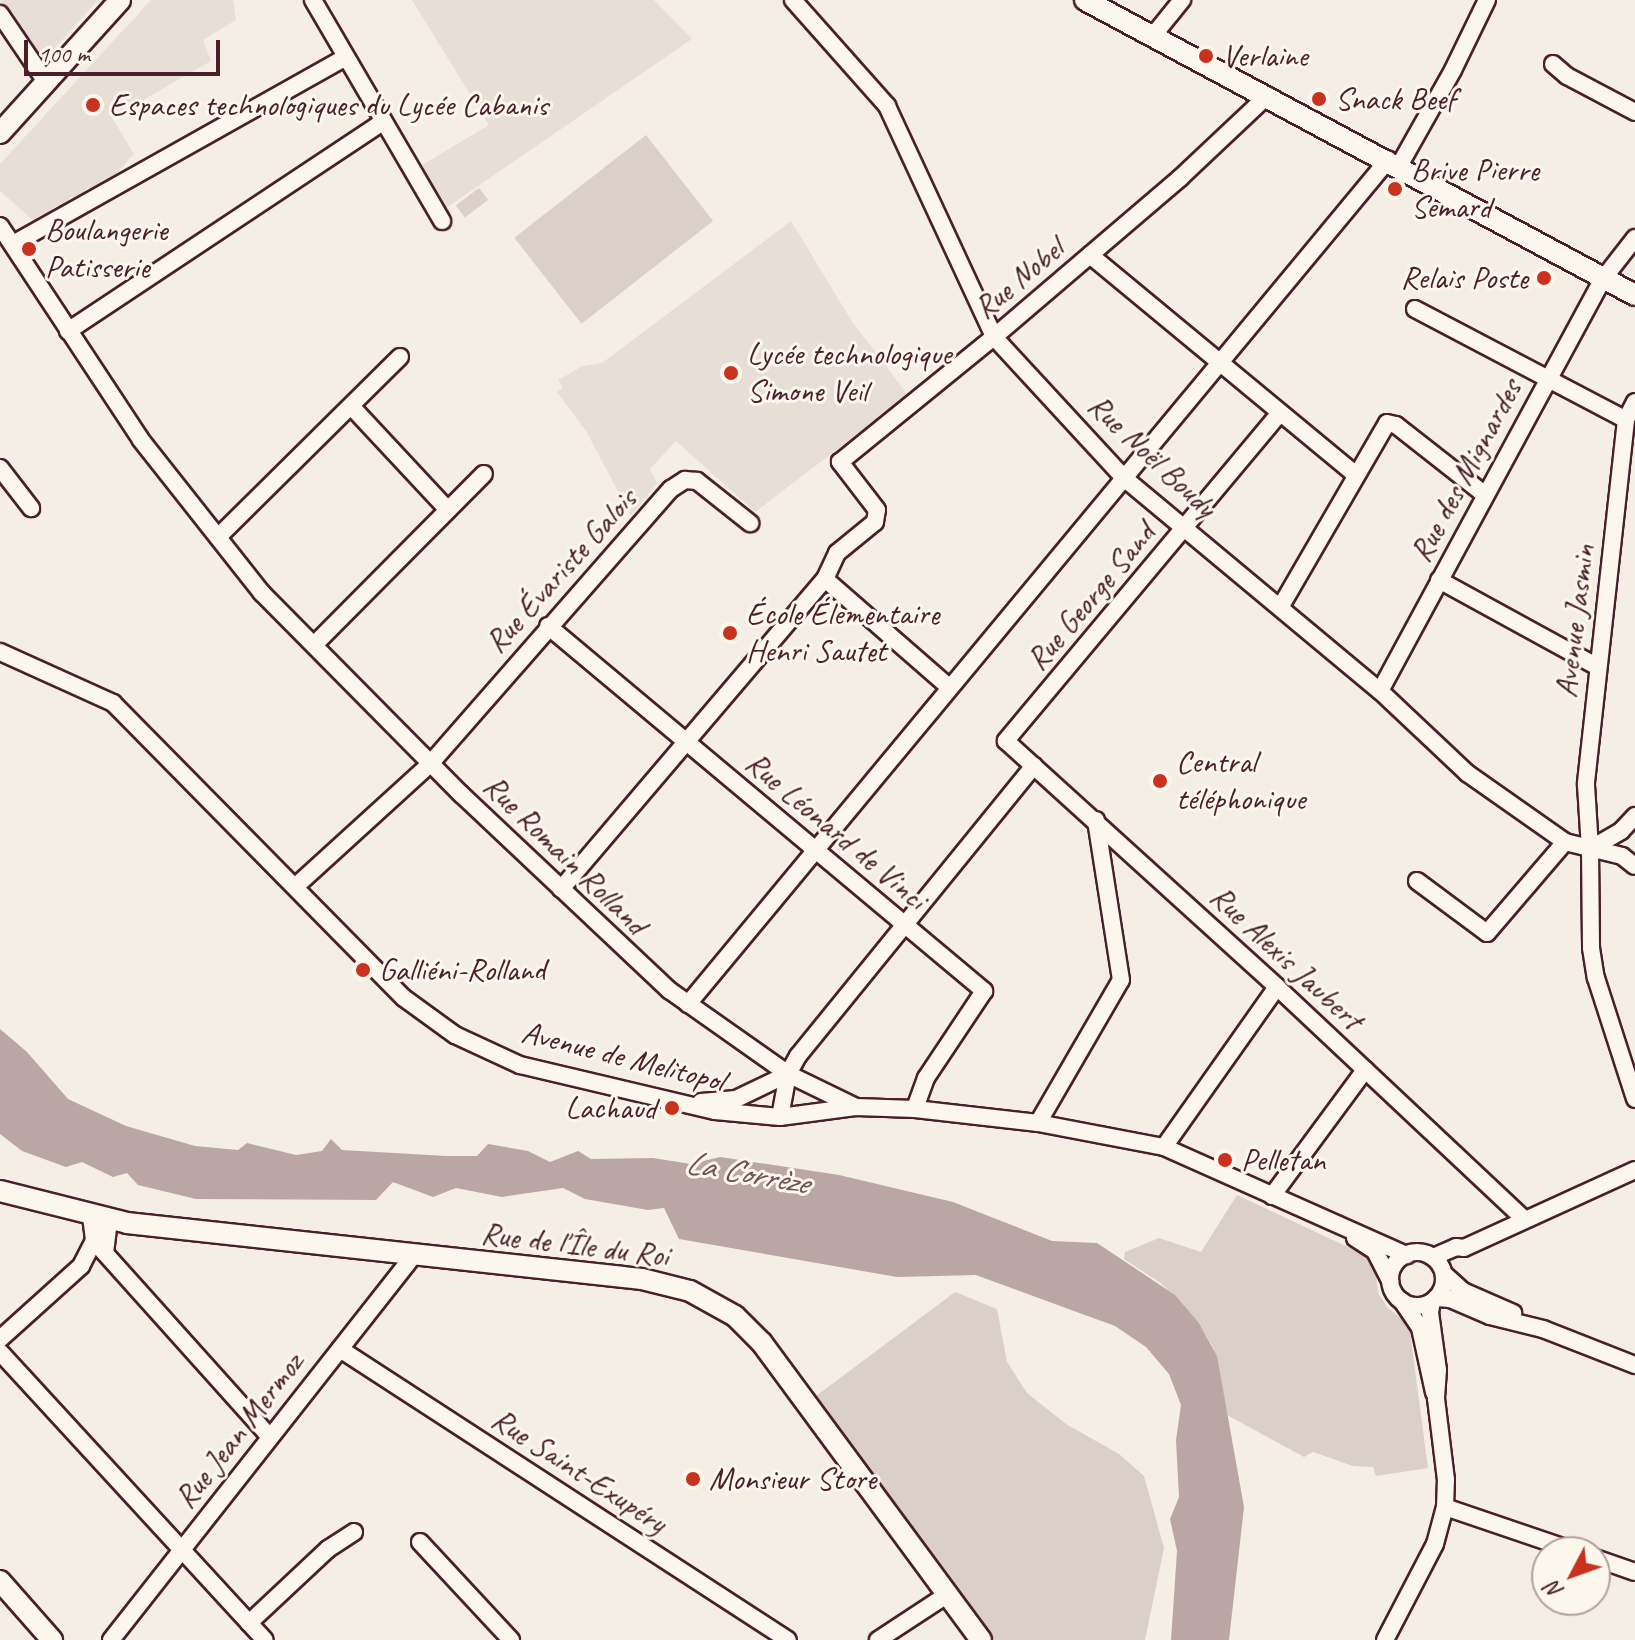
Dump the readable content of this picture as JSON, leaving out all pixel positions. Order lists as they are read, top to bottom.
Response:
{
  "streets": {
    "main road": ["Rue de l'Île du Roi"],
    "street": [
      "Rue Nobel",
      "Rue Noël Boudy",
      "Rue des Mignardes",
      "Rue Évariste Galois",
      "Rue George Sand",
      "Avenue Jasmin",
      "Rue Léonard de Vinci",
      "Rue Romain Rolland",
      "Rue Alexis Jaubert",
      "Avenue de Melitopol",
      "Rue Jean Mermoz",
      "Rue Saint-Exupéry"
    ]
  },
  "crossings": [
    ["Rue Nobel", "Rue Noël Boudy"],
    ["Rue Noël Boudy", "Rue des Mignardes"],
    ["Rue Noël Boudy", "Rue George Sand"],
    ["Rue Noël Boudy", "Avenue Jasmin"],
    ["Rue Évariste Galois", "Rue Léonard de Vinci"],
    ["Rue Évariste Galois", "Rue Romain Rolland"],
    ["Rue Évariste Galois", "Avenue de Melitopol"],
    ["Rue George Sand", "Rue Alexis Jaubert"],
    ["Rue Léonard de Vinci", "Rue Romain Rolland"],
    ["Rue Romain Rolland", "Avenue de Melitopol"],
    ["Rue de l'Île du Roi", "Rue Jean Mermoz"],
    ["Rue Jean Mermoz", "Rue Saint-Exupéry"]
  ],
  "water": ["La Corrèze"],
  "places": [
    "Verlaine",
    "Snack Beef",
    "Espaces technologiques du Lycée Cabanis",
    "Brive Pierre Semard",
    "Boulangerie Patisserie",
    "Relais Poste",
    "Lycée technologique Simone Veil",
    "École Élementaire Henri Sautet",
    "Central téléphonique",
    "Galliéni-Rolland",
    "Lachaud",
    "Pelletan",
    "Monsieur Store"
  ],
  "scale_bar": "100 m",
  "north": "bottom left"
}
